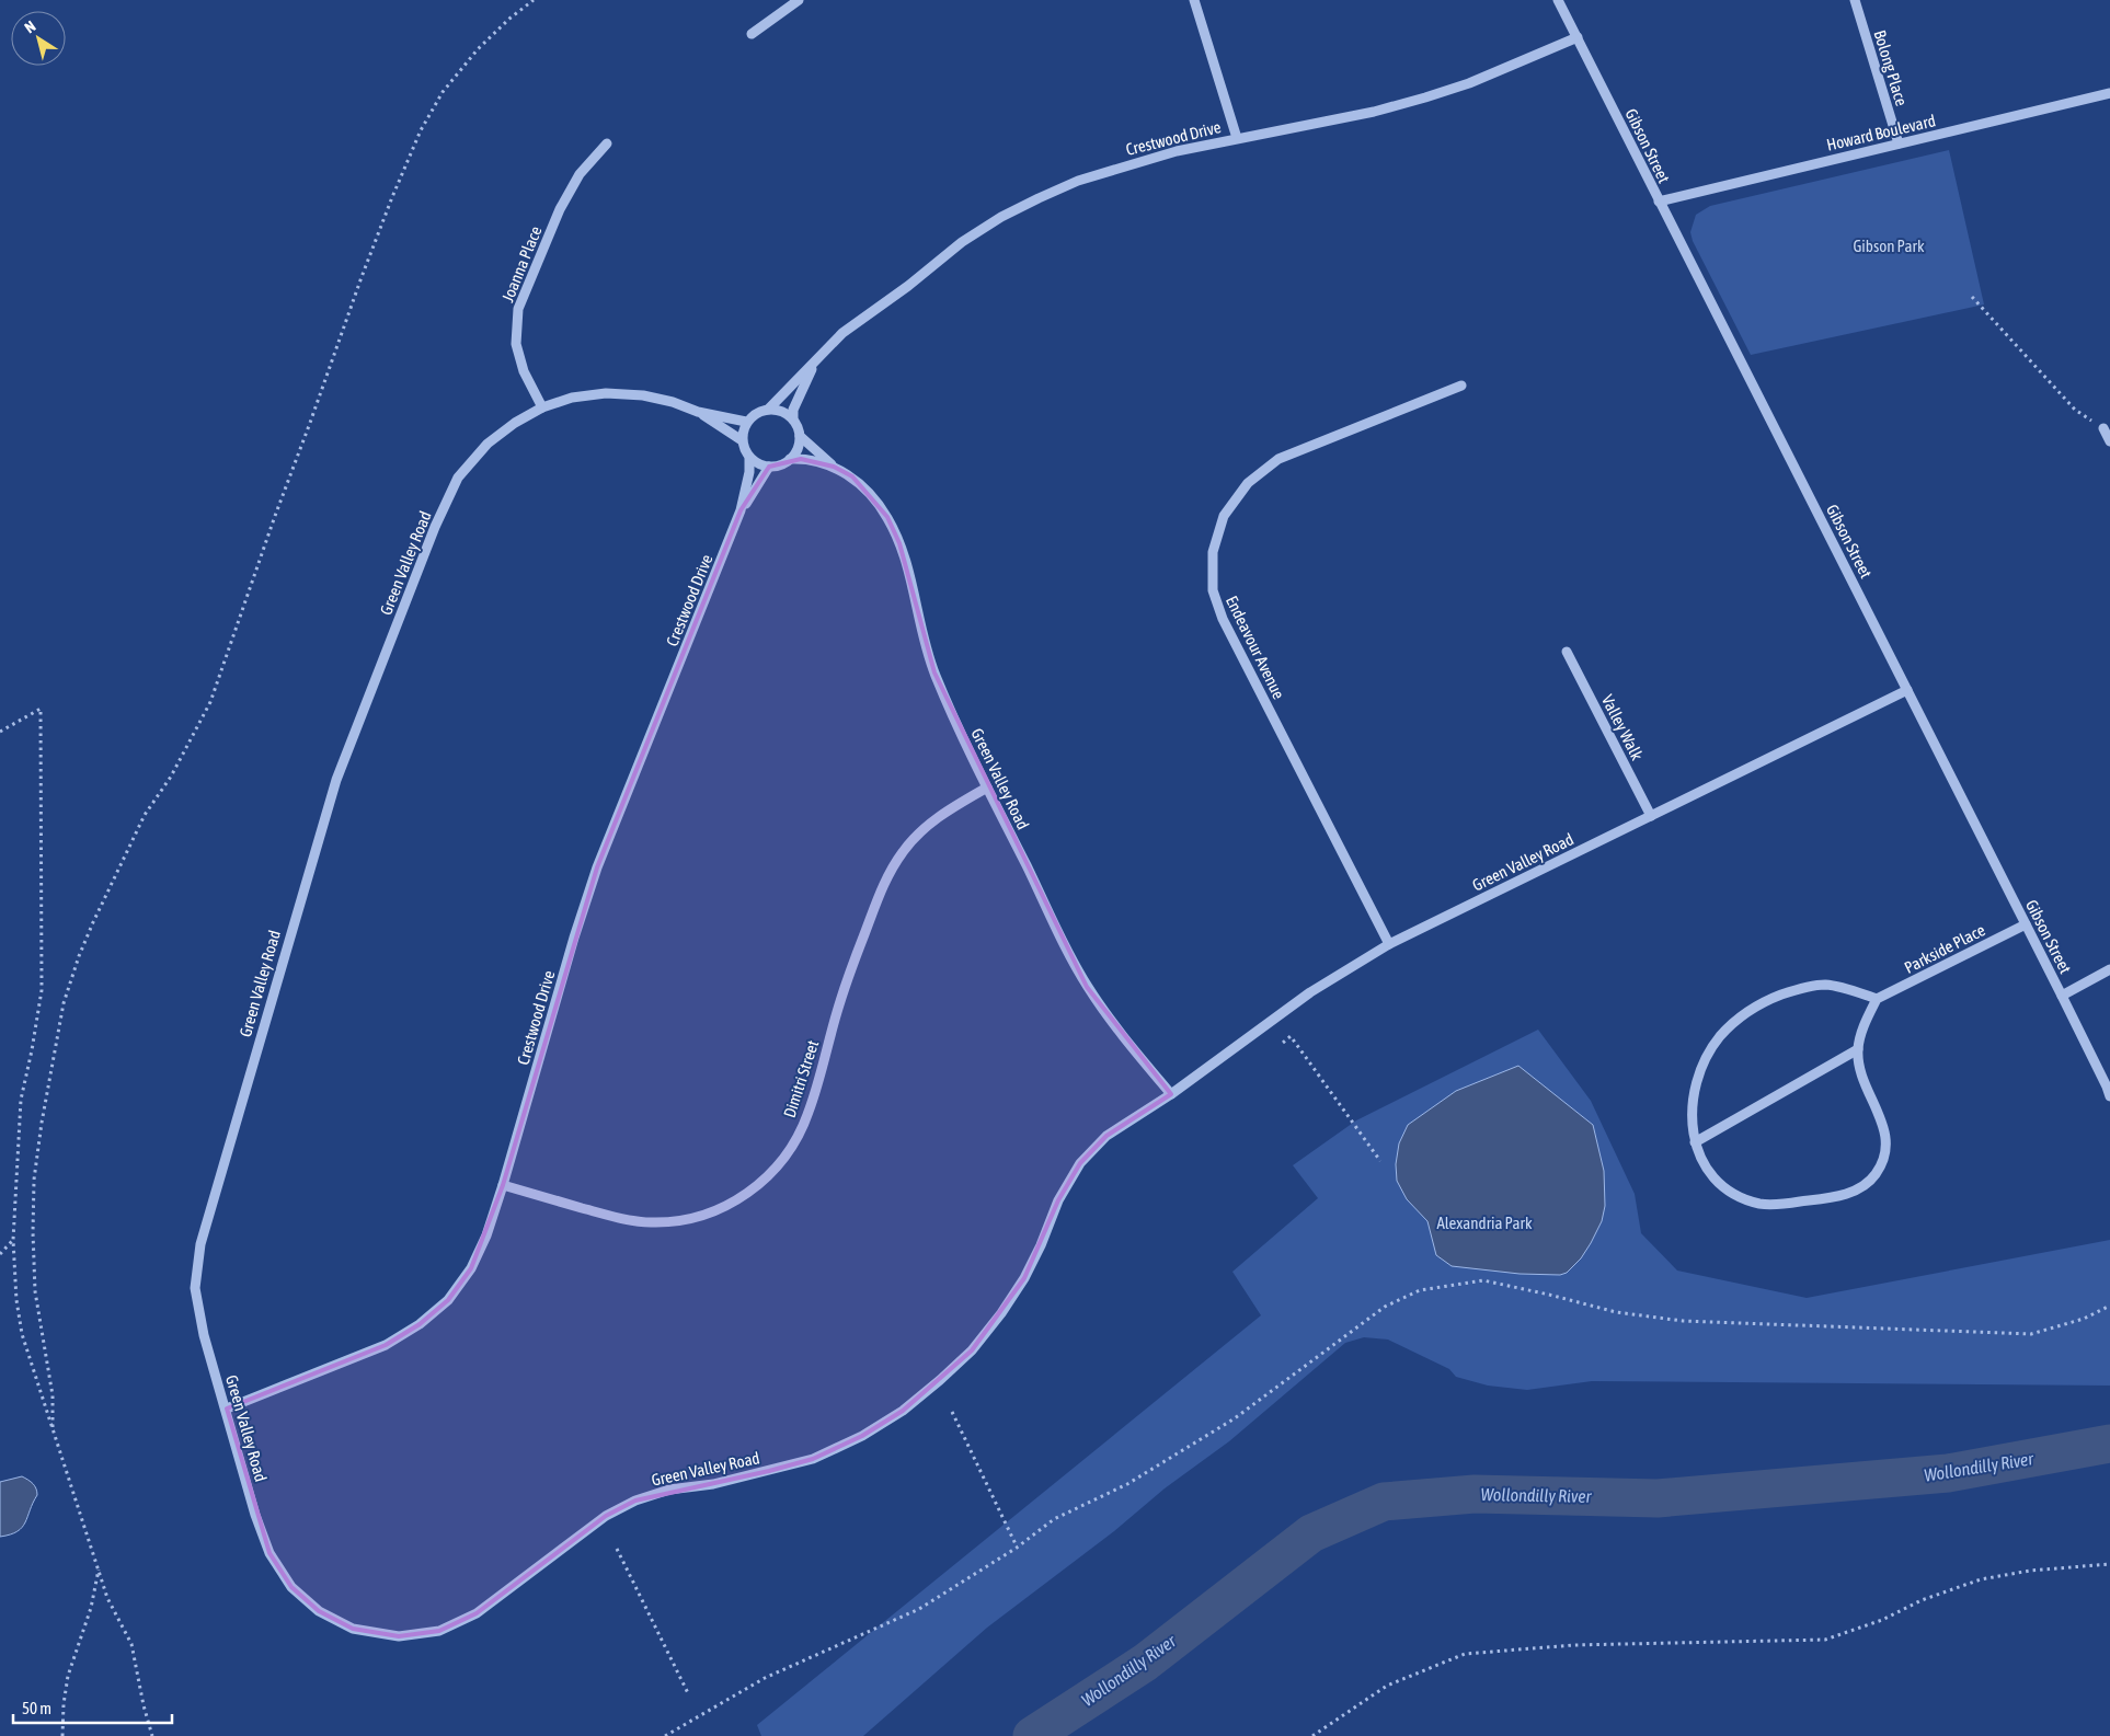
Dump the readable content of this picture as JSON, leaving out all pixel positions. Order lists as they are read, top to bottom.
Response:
{
  "streets": {
    "street": [
      "Bolong Place",
      "Howard Boulevard",
      "Crestwood Drive",
      "Gibson Street",
      "Joanna Place",
      "Green Valley Road",
      "Endeavour Avenue",
      "Valley Walk",
      "Parkside Place",
      "Dimitri Street"
    ]
  },
  "crossings": [
    ["Bolong Place", "Howard Boulevard"],
    ["Howard Boulevard", "Gibson Street"],
    ["Crestwood Drive", "Gibson Street"],
    ["Crestwood Drive", "Green Valley Road"],
    ["Crestwood Drive", "Dimitri Street"],
    ["Gibson Street", "Green Valley Road"],
    ["Gibson Street", "Parkside Place"],
    ["Joanna Place", "Green Valley Road"],
    ["Green Valley Road", "Endeavour Avenue"],
    ["Green Valley Road", "Valley Walk"],
    ["Green Valley Road", "Dimitri Street"]
  ],
  "water": ["Wollondilly River"],
  "parks": ["Gibson Park", "Alexandria Park"],
  "scale_bar": "50 m",
  "north": "top left"
}
